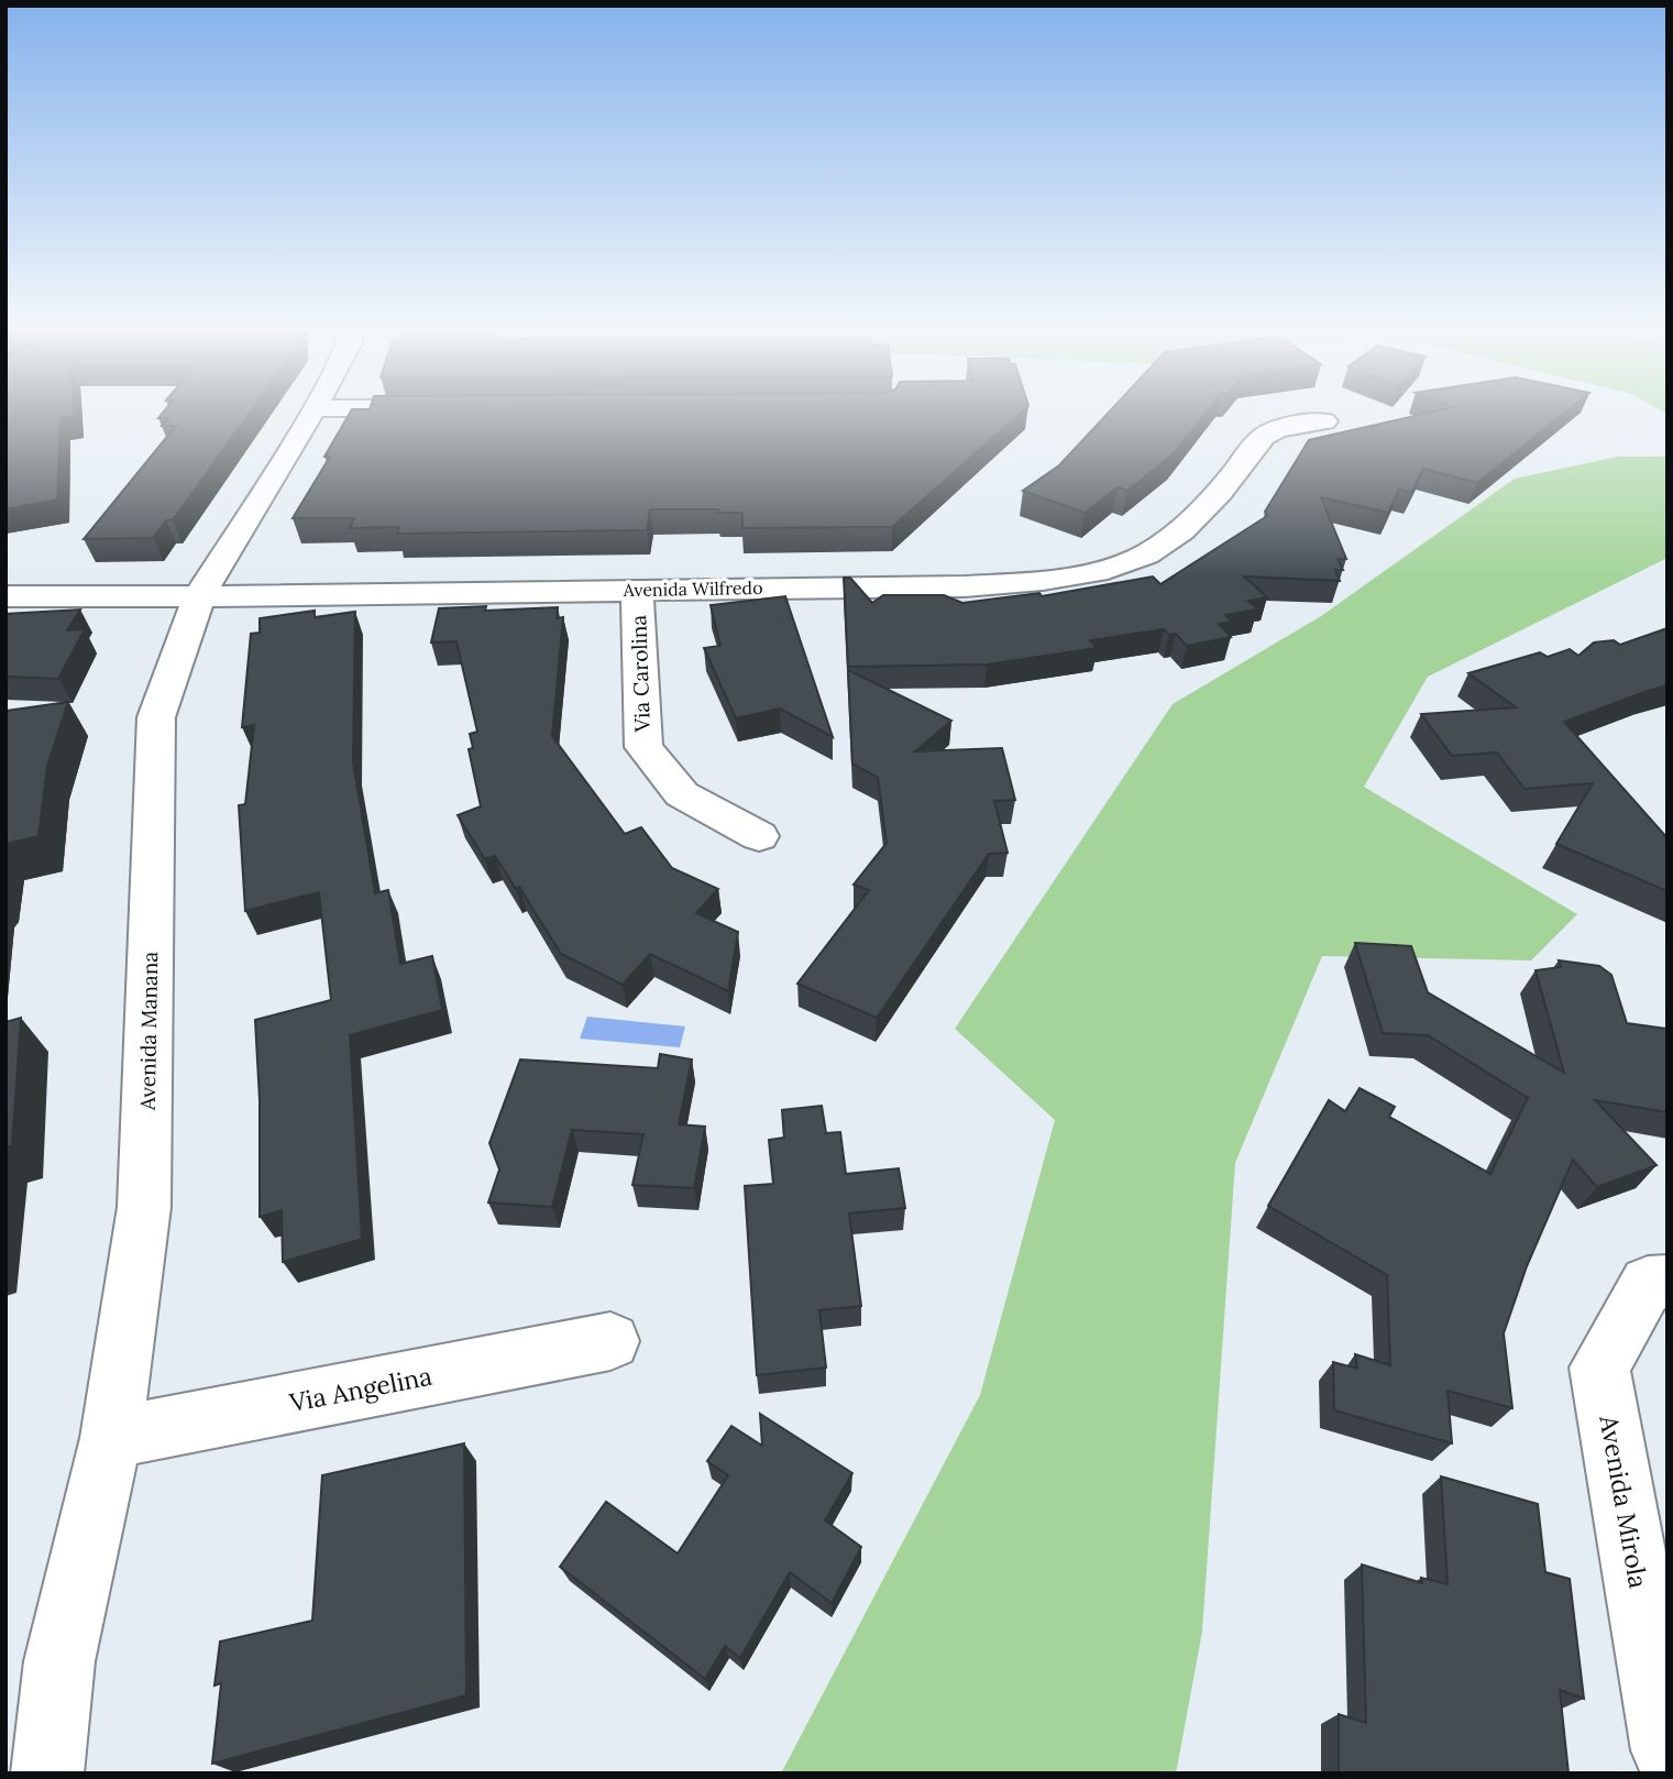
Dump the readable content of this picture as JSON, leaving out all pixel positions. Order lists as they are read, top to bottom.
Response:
{
  "streets": {
    "street": [
      "Avenida Wilfredo",
      "Via Carolina",
      "Avenida Manana",
      "Via Angelina",
      "Avenida Mirola"
    ]
  },
  "crossings": [
    ["Avenida Wilfredo", "Via Carolina"],
    ["Avenida Wilfredo", "Avenida Manana"],
    ["Avenida Manana", "Via Angelina"]
  ]
}
